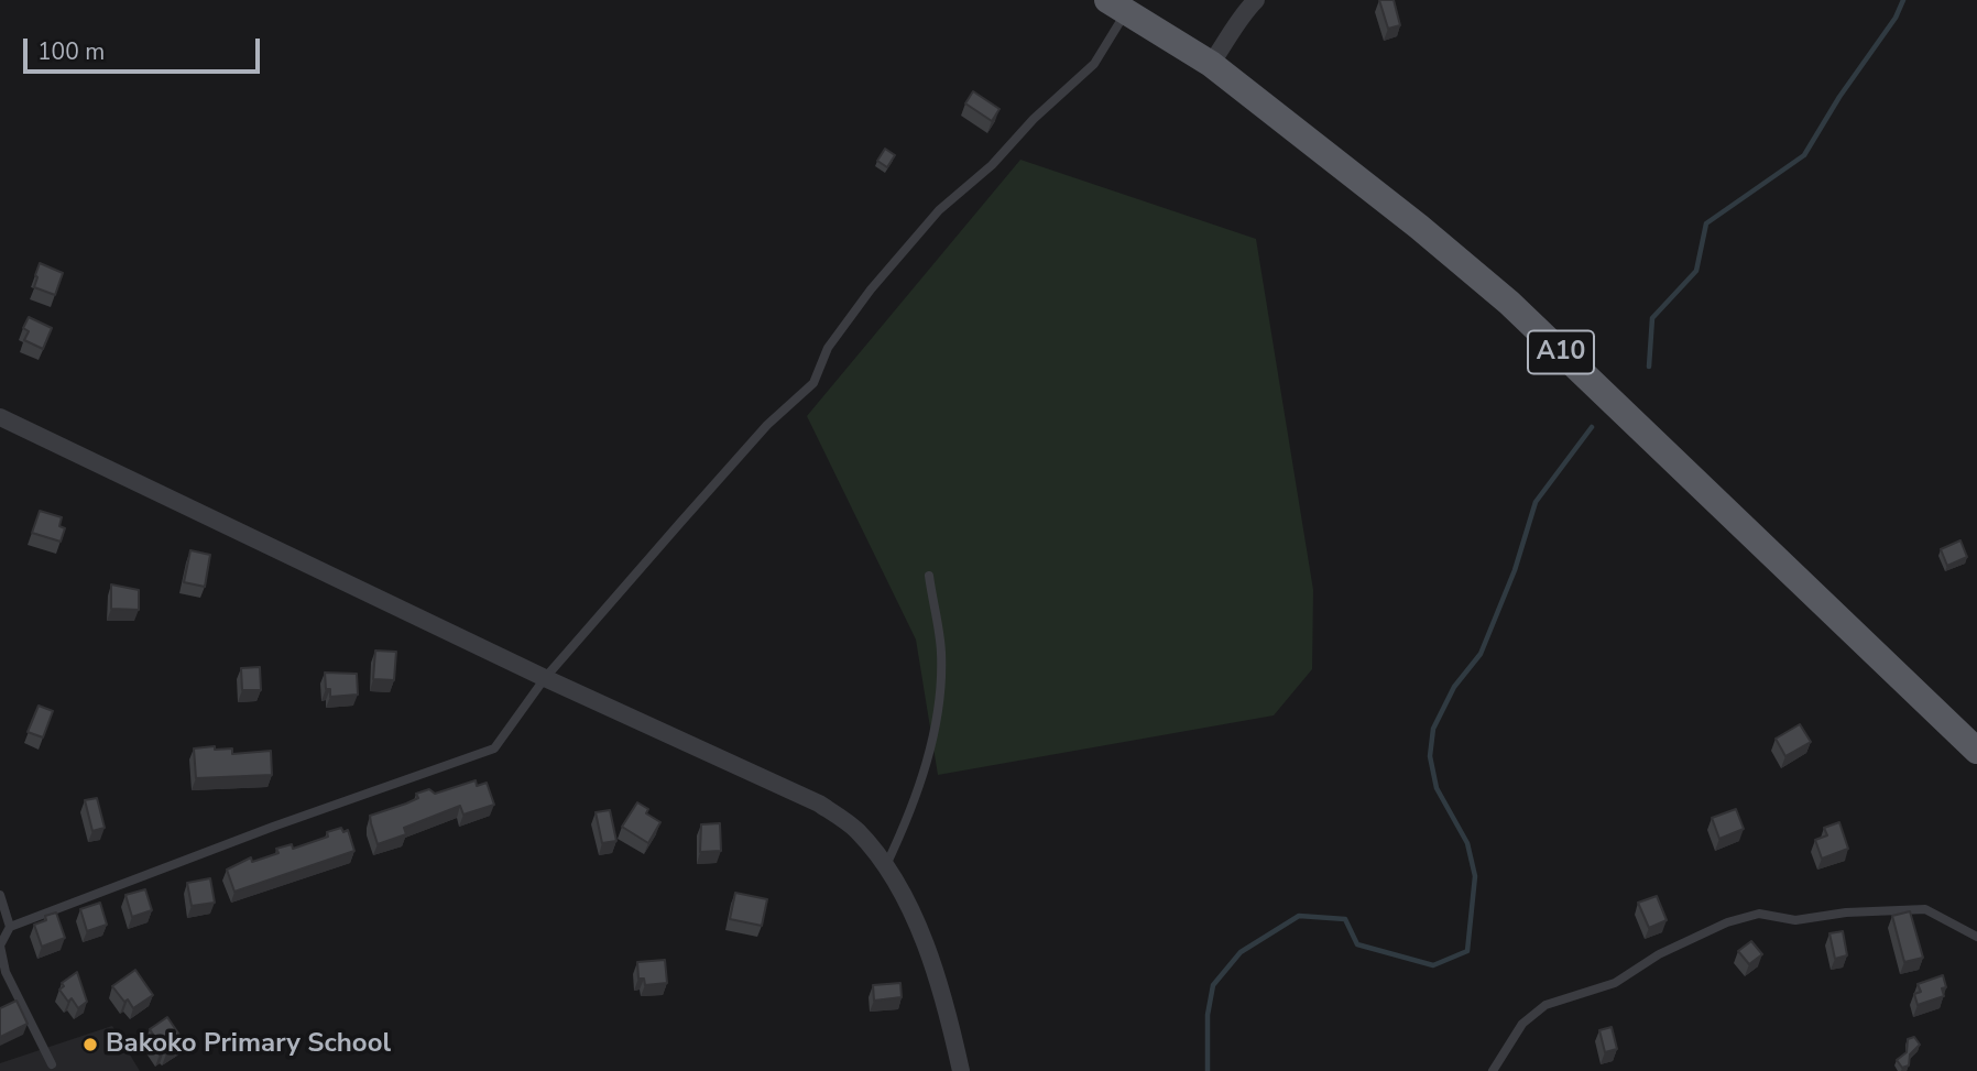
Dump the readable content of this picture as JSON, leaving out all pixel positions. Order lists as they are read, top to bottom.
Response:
{
  "streets": {
    "main road": ["A10"]
  },
  "places": ["Bakoko Primary School"],
  "scale_bar": "100 m"
}
